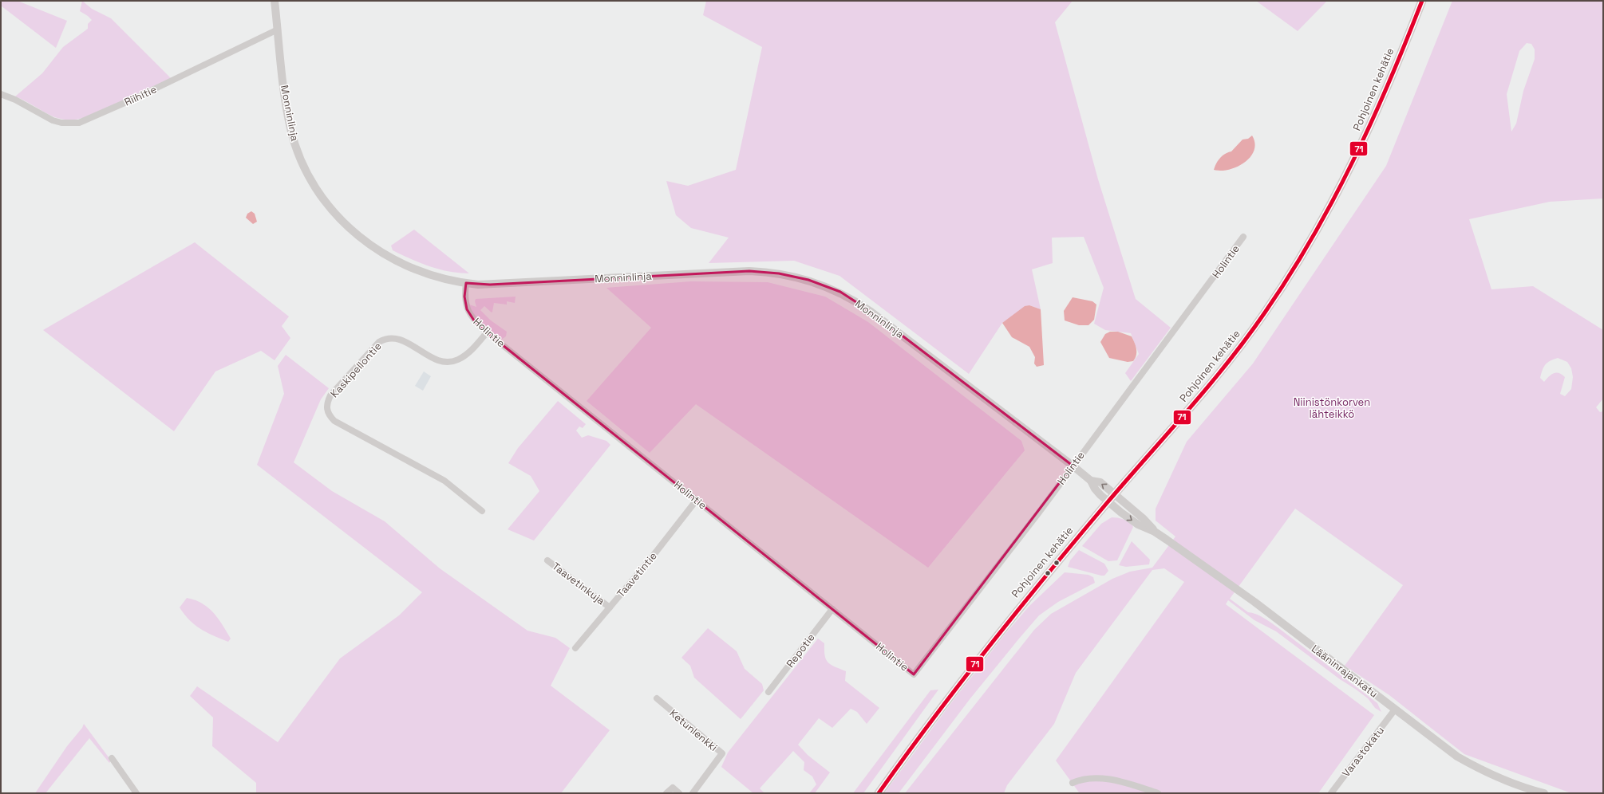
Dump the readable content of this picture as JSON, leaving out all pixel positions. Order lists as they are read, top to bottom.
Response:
{
  "streets": {
    "main road": ["Pohjoinen kehätie"],
    "street": [
      "Riihitie",
      "Monninlinja",
      "Holintie",
      "Kaskipellontie",
      "Taavetintie",
      "Taavetinkuja",
      "Repotie",
      "Lääninrajankatu",
      "Ketunlenkki",
      "Varastokatu"
    ]
  },
  "crossings": [
    ["Pohjoinen kehätie", "Monninlinja"],
    ["Pohjoinen kehätie", "Lääninrajankatu"],
    ["Riihitie", "Monninlinja"],
    ["Monninlinja", "Holintie"],
    ["Monninlinja", "Lääninrajankatu"],
    ["Holintie", "Kaskipellontie"],
    ["Holintie", "Taavetintie"],
    ["Holintie", "Repotie"],
    ["Taavetintie", "Taavetinkuja"],
    ["Lääninrajankatu", "Varastokatu"]
  ],
  "parks": ["Niinistönkorven lähteikkö"],
  "lines": ["transit line 71"]
}
